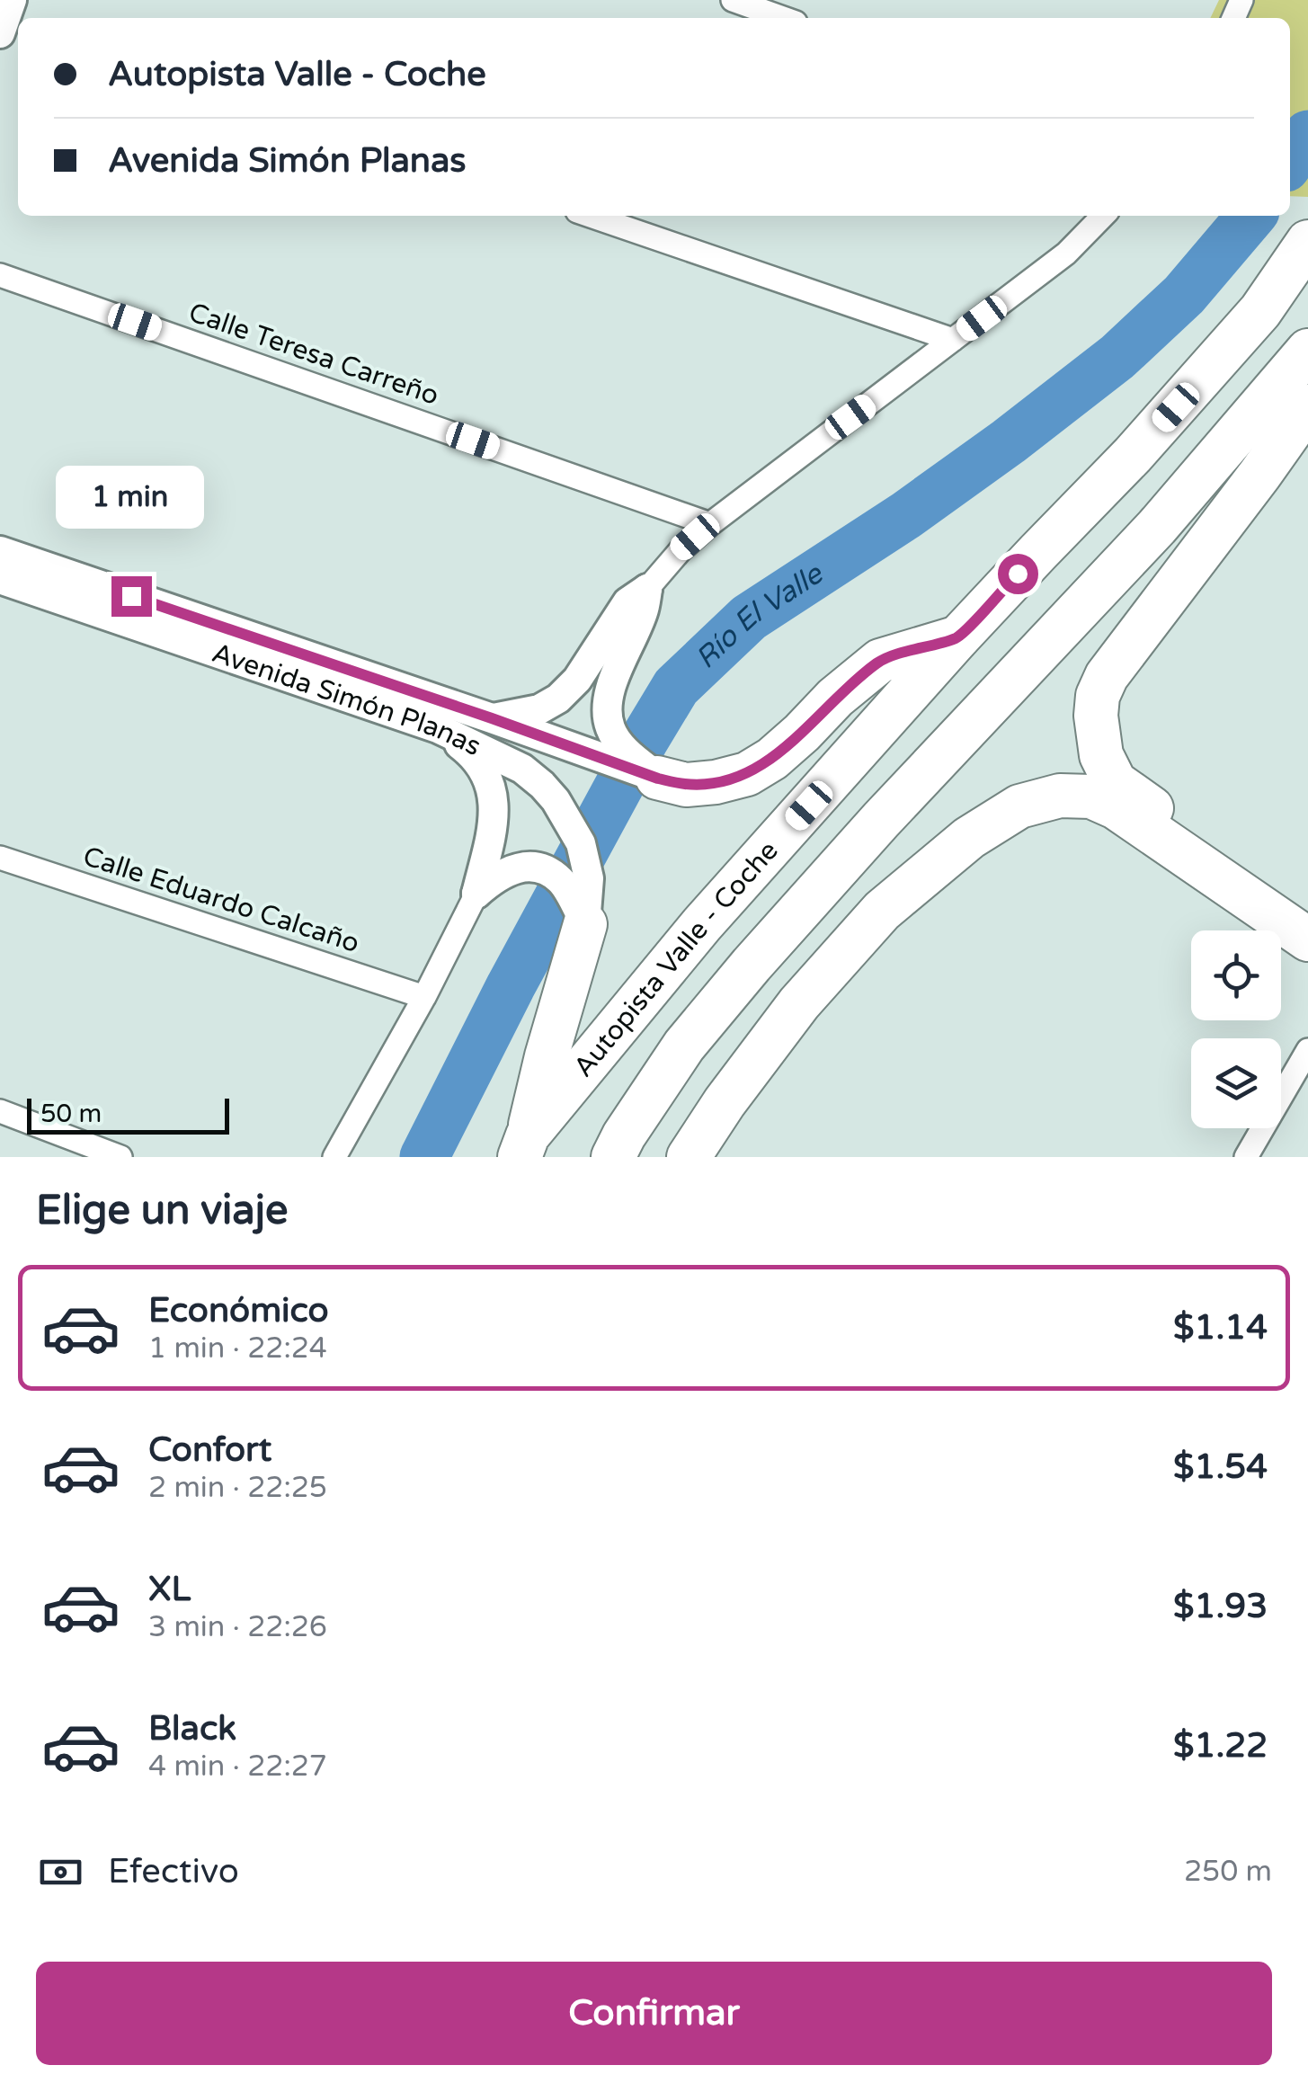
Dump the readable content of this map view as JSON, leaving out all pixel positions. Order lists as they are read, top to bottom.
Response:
{
  "streets": {
    "highway": ["Autopista Valle - Coche"],
    "street": ["Calle Teresa Carreño", "Avenida Simón Planas", "Calle Eduardo Calcaño"]
  },
  "water": ["Río El Valle"],
  "scale_bar": "50 m",
  "page": {
    "banner": ["Autopista Valle - Coche", "Avenida Simón Planas"],
    "bubble": "1 min",
    "scale": "50 m",
    "heading": "Elige un viaje",
    "list": [
      {
        "name": "Económico",
        "note": "1 min · 22:24",
        "value": "$1.14"
      },
      {
        "name": "Confort",
        "note": "2 min · 22:25",
        "value": "$1.54"
      },
      {
        "name": "XL",
        "note": "3 min · 22:26",
        "value": "$1.93"
      },
      {
        "name": "Black",
        "note": "4 min · 22:27",
        "value": "$1.22"
      }
    ],
    "pay": ["Efectivo", "250 m"],
    "buttons": "Confirmar"
  }
}
